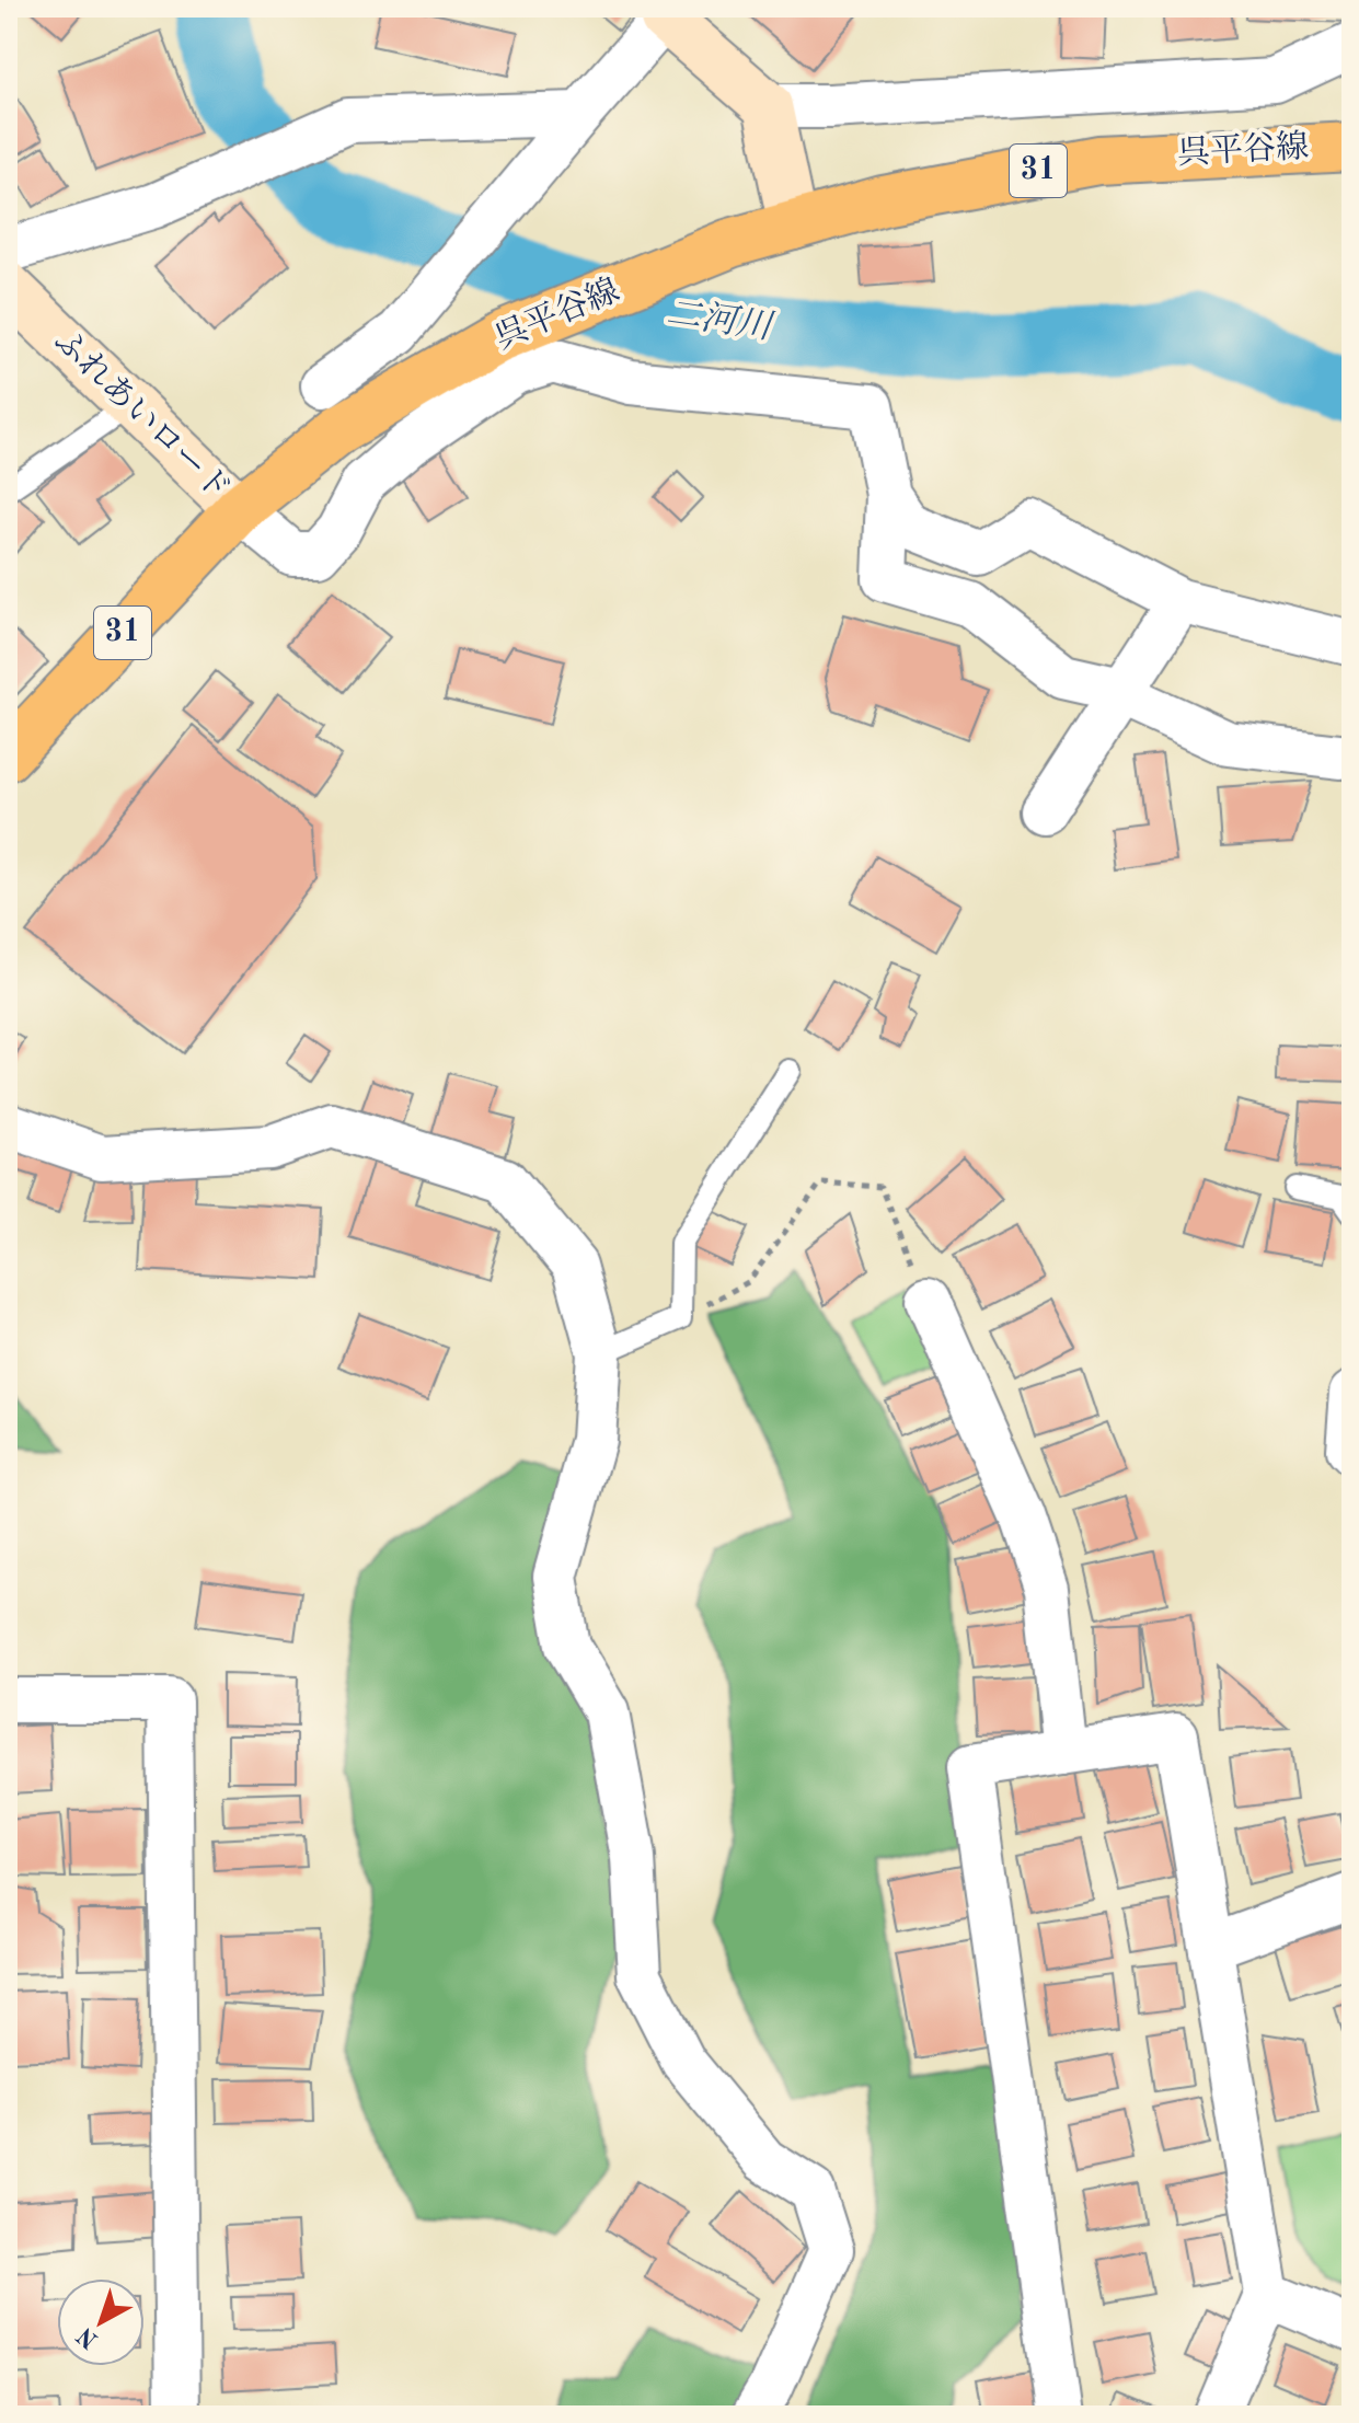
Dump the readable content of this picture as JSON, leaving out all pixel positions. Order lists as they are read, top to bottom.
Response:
{
  "streets": {
    "main road": ["呉平谷線", "31"],
    "street": ["ふれあいロード"]
  },
  "crossings": [
    ["呉平谷線", "ふれあいロード"]
  ],
  "water": ["二河川"],
  "north": "bottom left"
}
